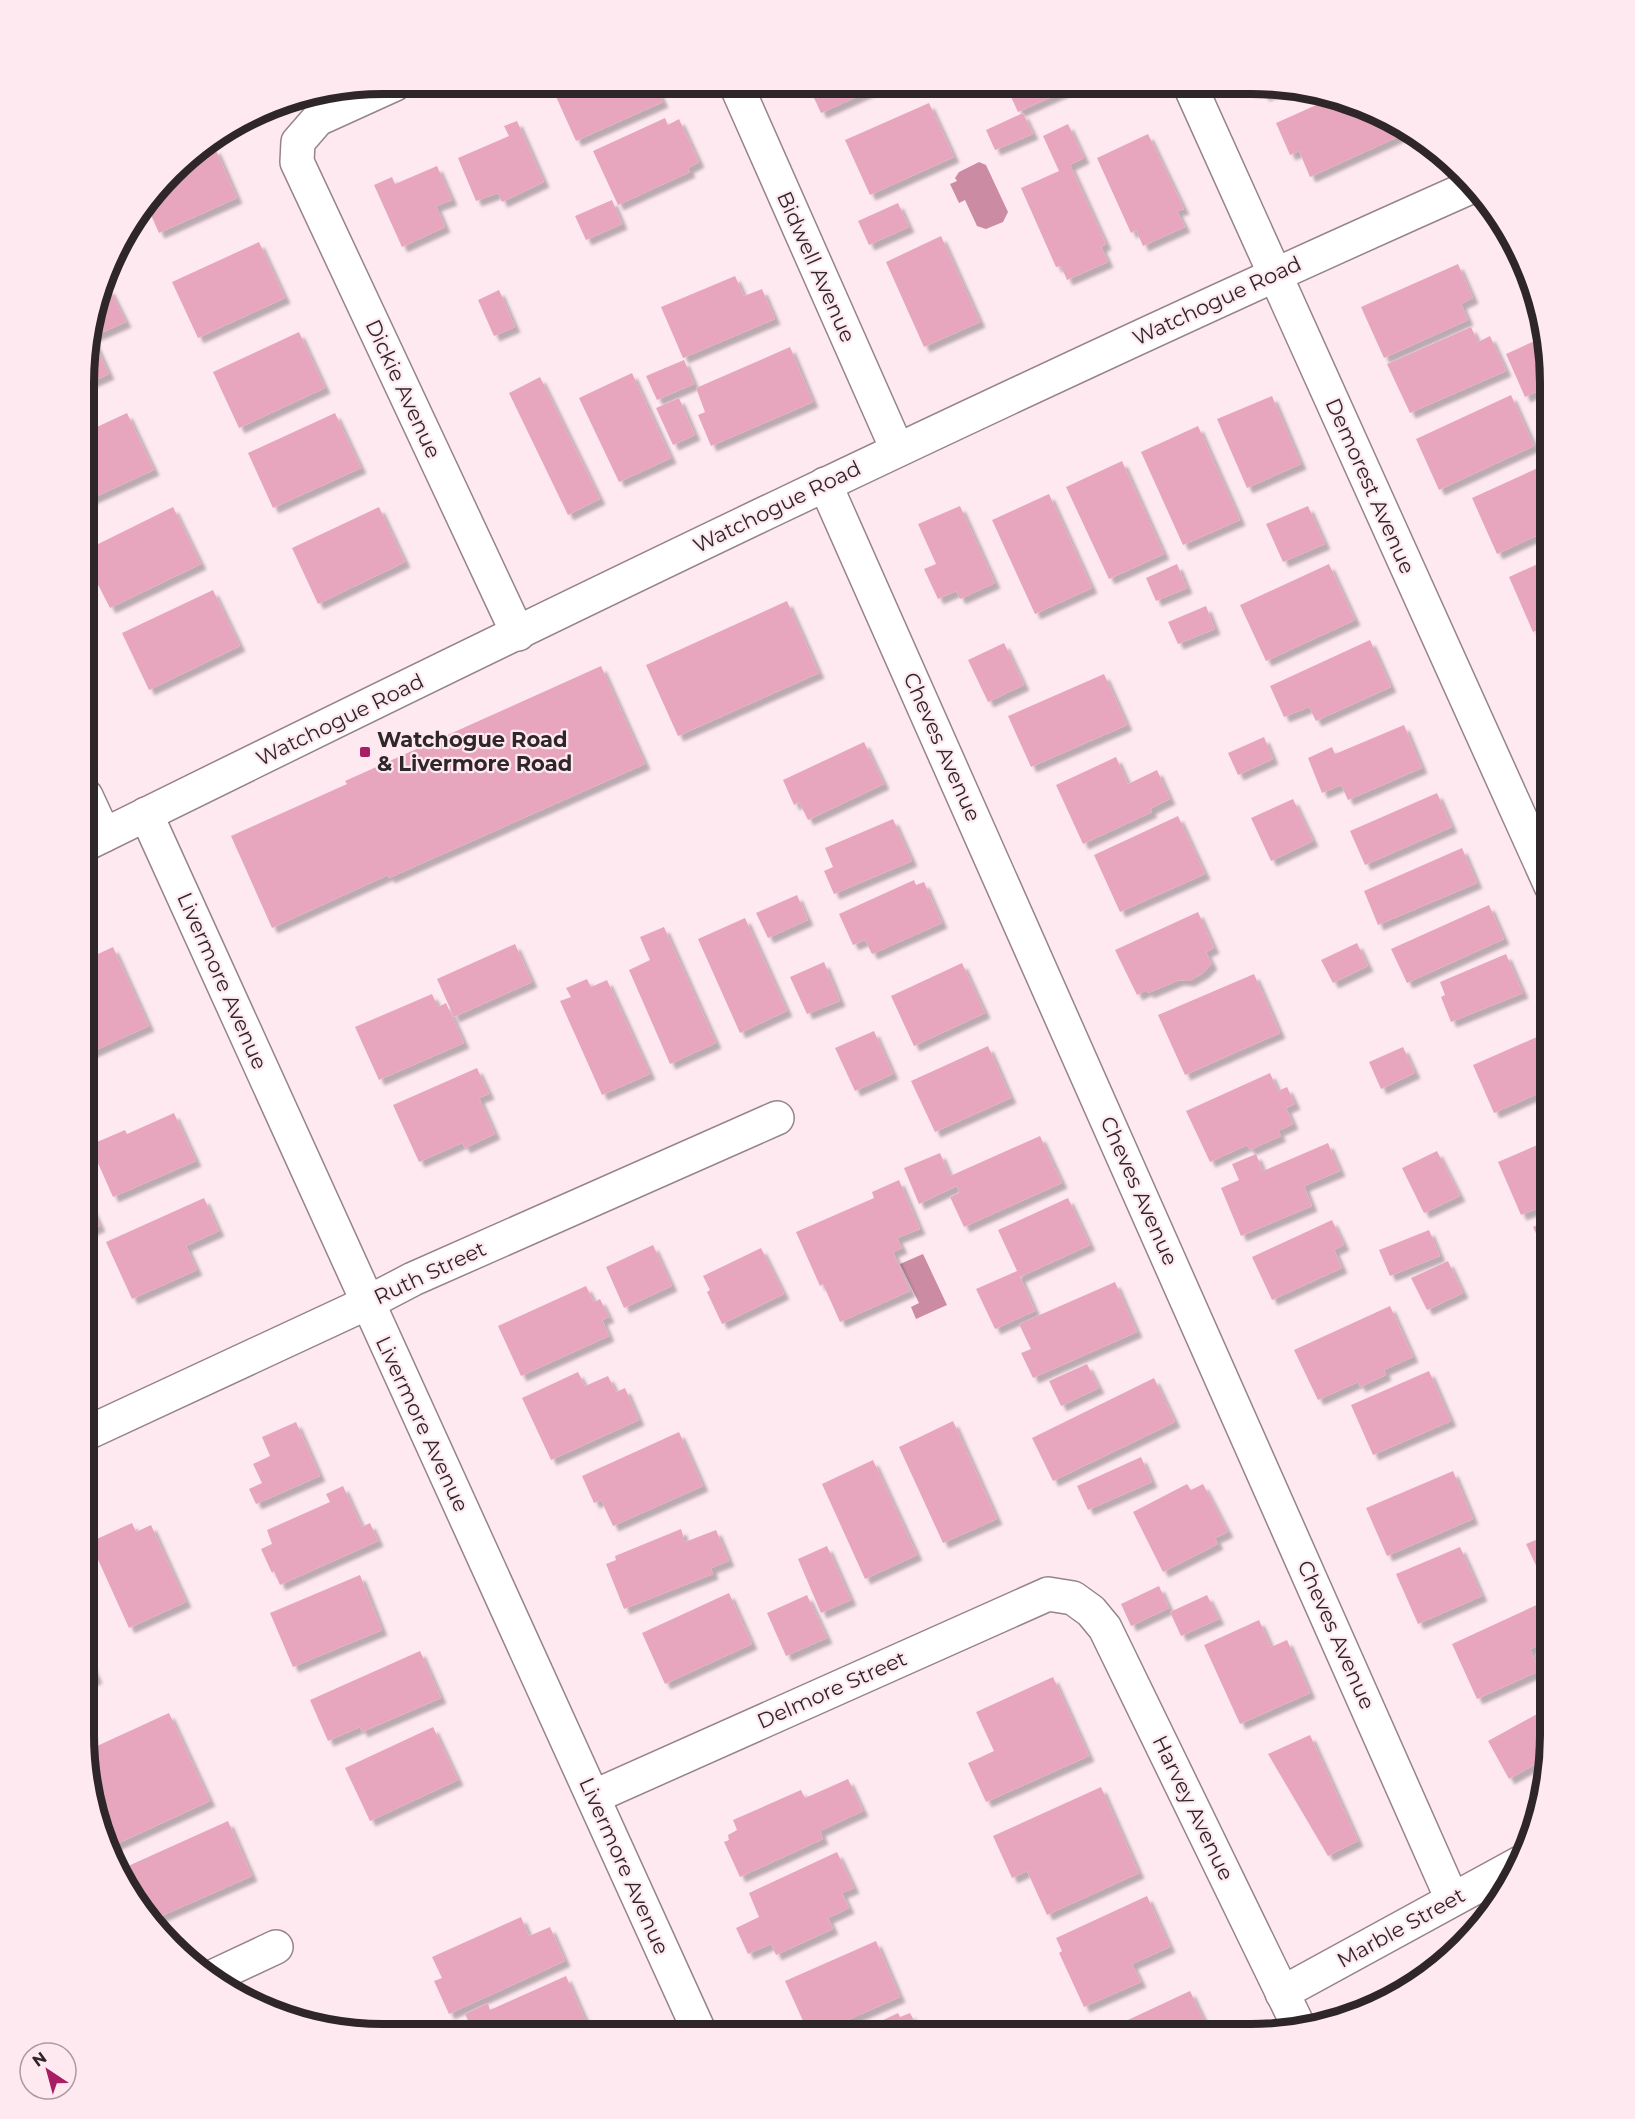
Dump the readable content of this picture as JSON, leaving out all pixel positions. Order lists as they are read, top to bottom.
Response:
{
  "streets": {
    "street": [
      "Bidwell Avenue",
      "Watchogue Road",
      "Dickie Avenue",
      "Demorest Avenue",
      "Cheves Avenue",
      "Livermore Avenue",
      "Ruth Street",
      "Delmore Street",
      "Harvey Avenue",
      "Marble Street"
    ]
  },
  "crossings": [
    ["Bidwell Avenue", "Watchogue Road"],
    ["Watchogue Road", "Dickie Avenue"],
    ["Watchogue Road", "Demorest Avenue"],
    ["Watchogue Road", "Cheves Avenue"],
    ["Watchogue Road", "Livermore Avenue"],
    ["Cheves Avenue", "Marble Street"],
    ["Livermore Avenue", "Ruth Street"],
    ["Livermore Avenue", "Delmore Street"],
    ["Delmore Street", "Harvey Avenue"],
    ["Harvey Avenue", "Marble Street"]
  ],
  "places": {
    "transit": ["Watchogue Road & Livermore Road"]
  },
  "north": "top left"
}
